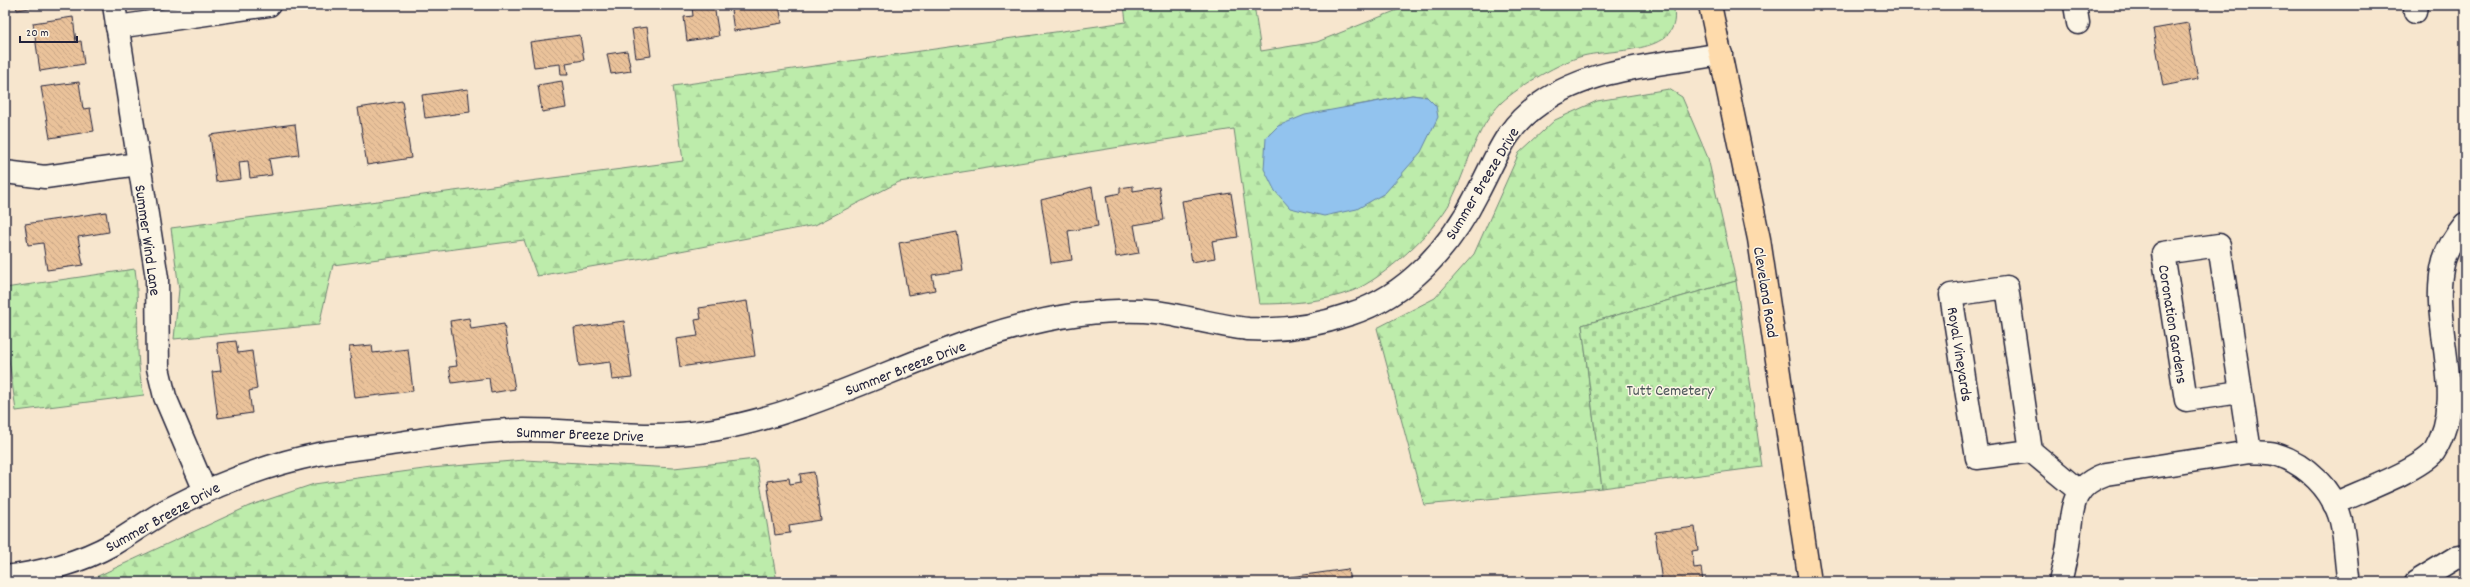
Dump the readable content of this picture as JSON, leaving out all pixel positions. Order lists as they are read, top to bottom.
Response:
{
  "streets": {
    "main road": ["Cleveland Road"],
    "street": [
      "Summer Breeze Drive",
      "Summer Wind Lane",
      "Coronation Gardens",
      "Royal Vineyards"
    ]
  },
  "crossings": [
    ["Summer Breeze Drive", "Summer Wind Lane"],
    ["Summer Breeze Drive", "Cleveland Road"]
  ],
  "parks": ["Tutt Cemetery"],
  "scale_bar": "20 m"
}
